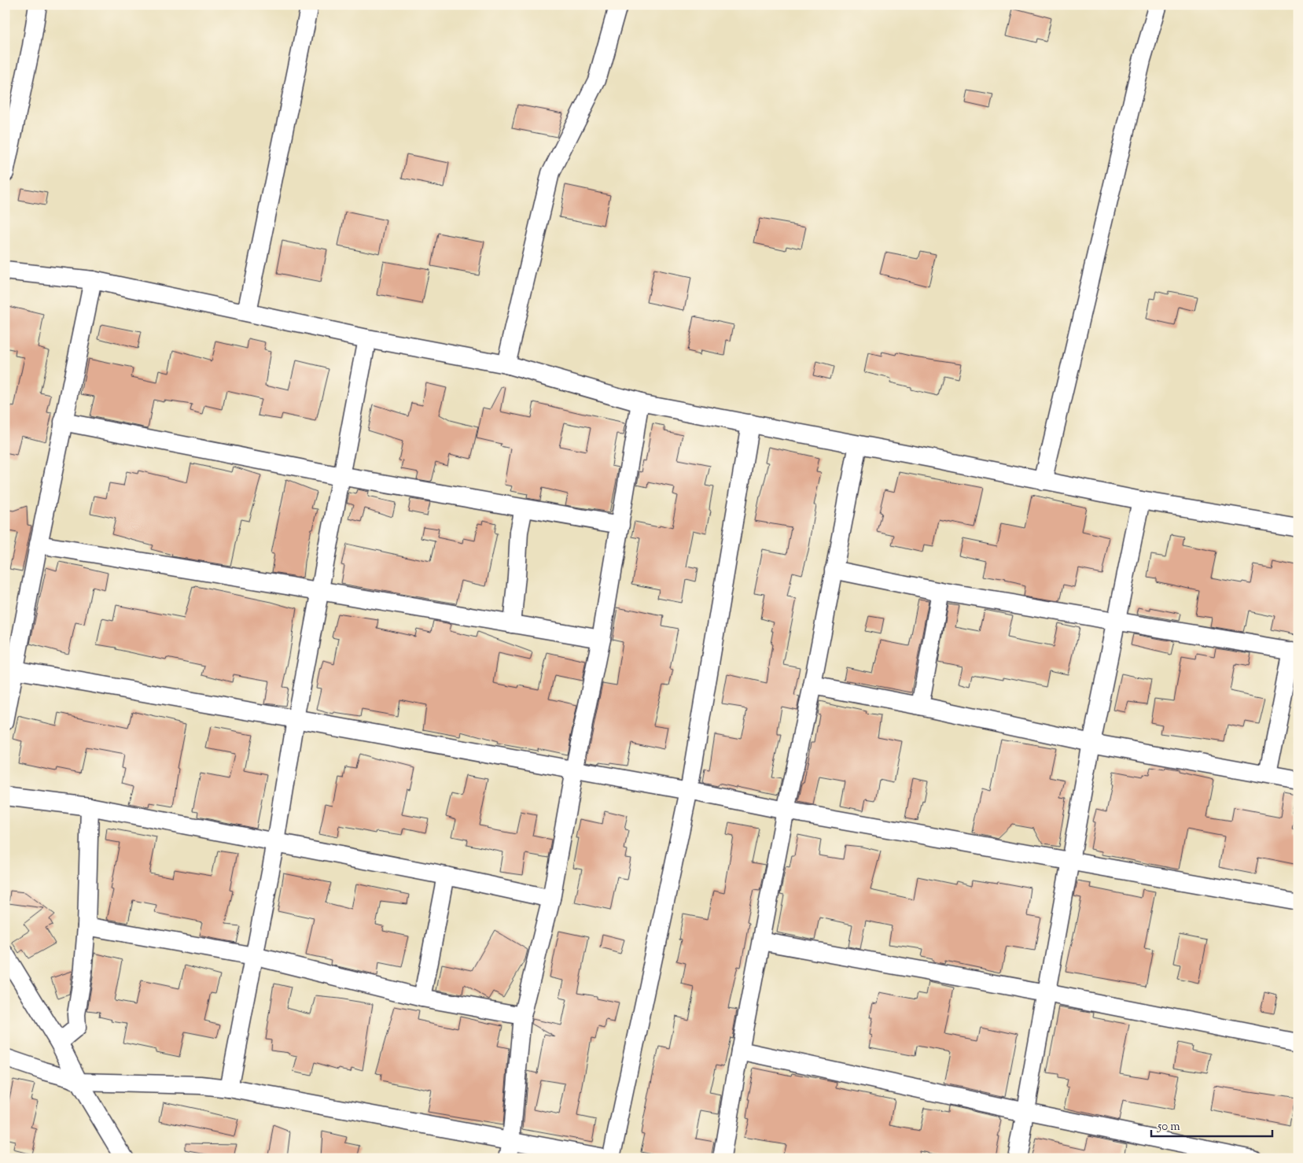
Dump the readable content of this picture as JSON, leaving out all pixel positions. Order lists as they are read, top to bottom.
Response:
{
  "scale_bar": "50 m"
}
